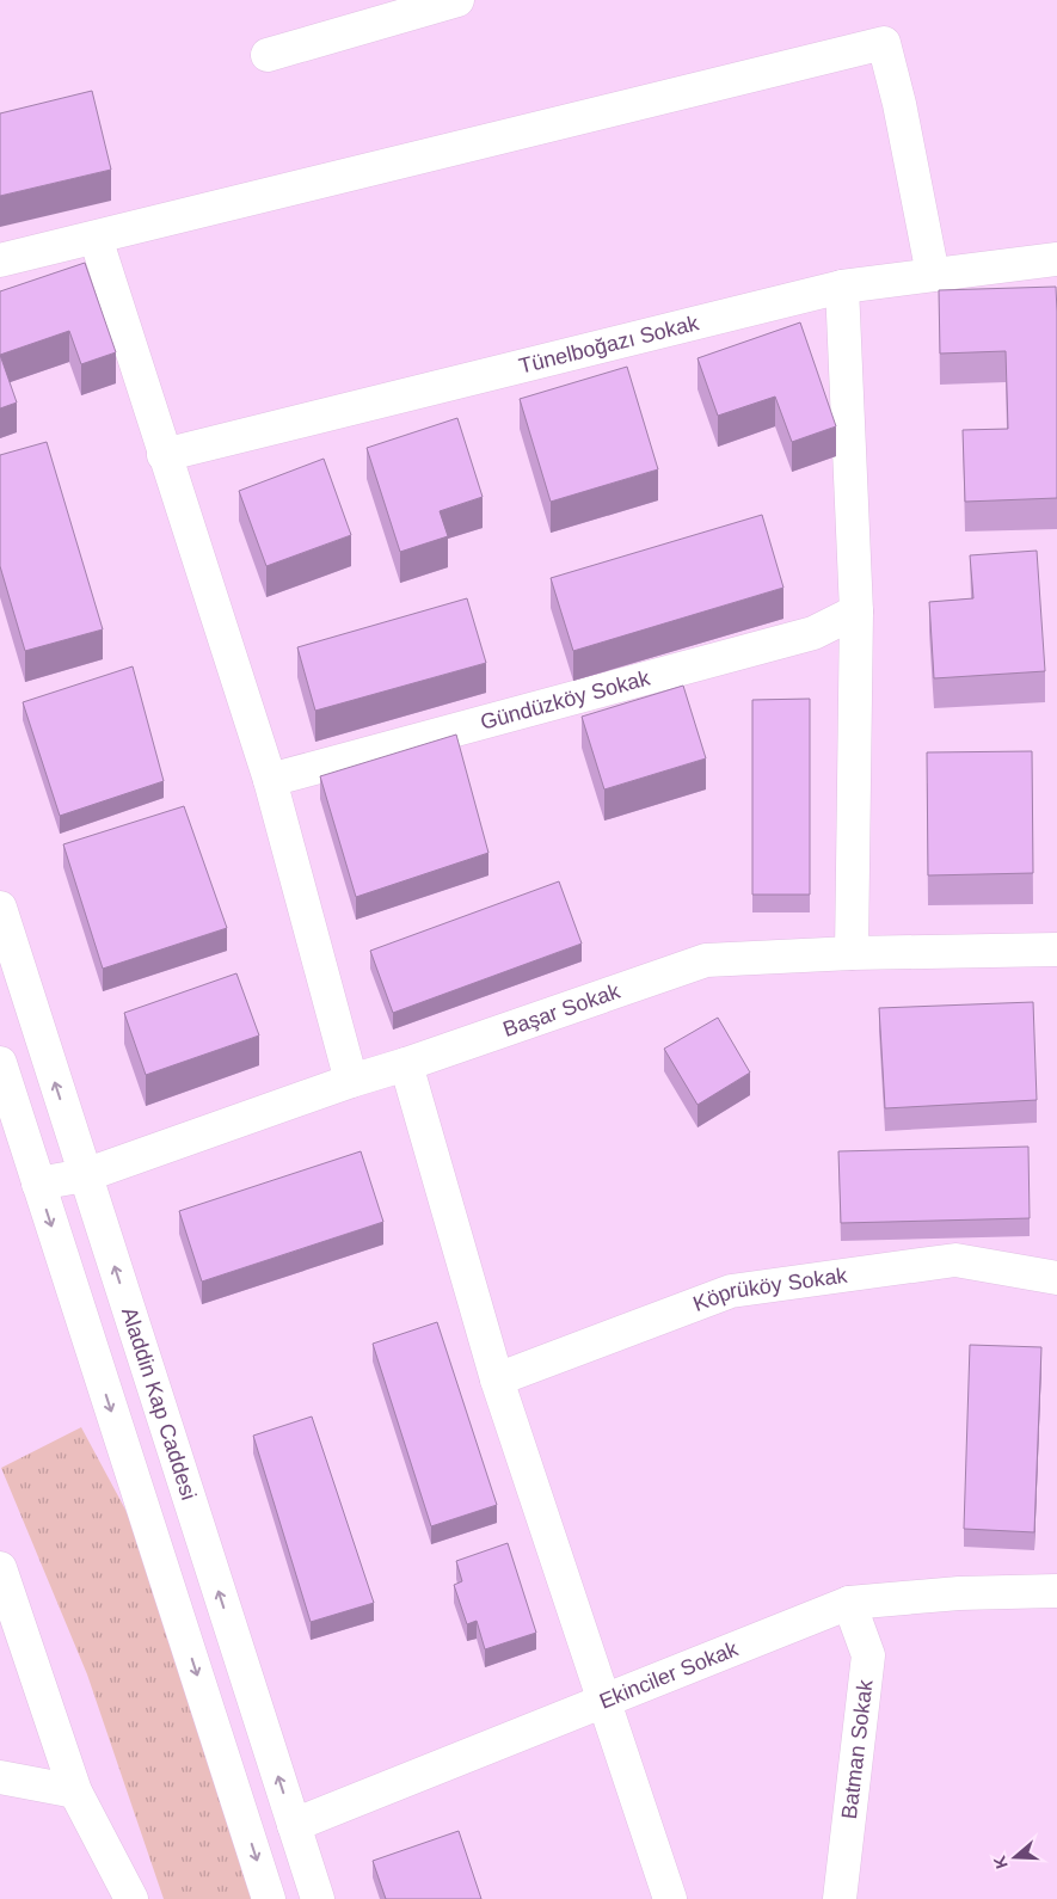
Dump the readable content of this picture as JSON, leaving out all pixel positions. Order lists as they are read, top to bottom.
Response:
{
  "streets": {
    "street": [
      "Tünelboğazı Sokak",
      "Gündüzköy Sokak",
      "Başar Sokak",
      "Köprüköy Sokak",
      "Aladdin Kap Caddesi",
      "Ekinciler Sokak",
      "Batman Sokak"
    ]
  },
  "crossings": [
    ["Başar Sokak", "Aladdin Kap Caddesi"],
    ["Aladdin Kap Caddesi", "Ekinciler Sokak"],
    ["Ekinciler Sokak", "Batman Sokak"]
  ],
  "north": "left"
}
